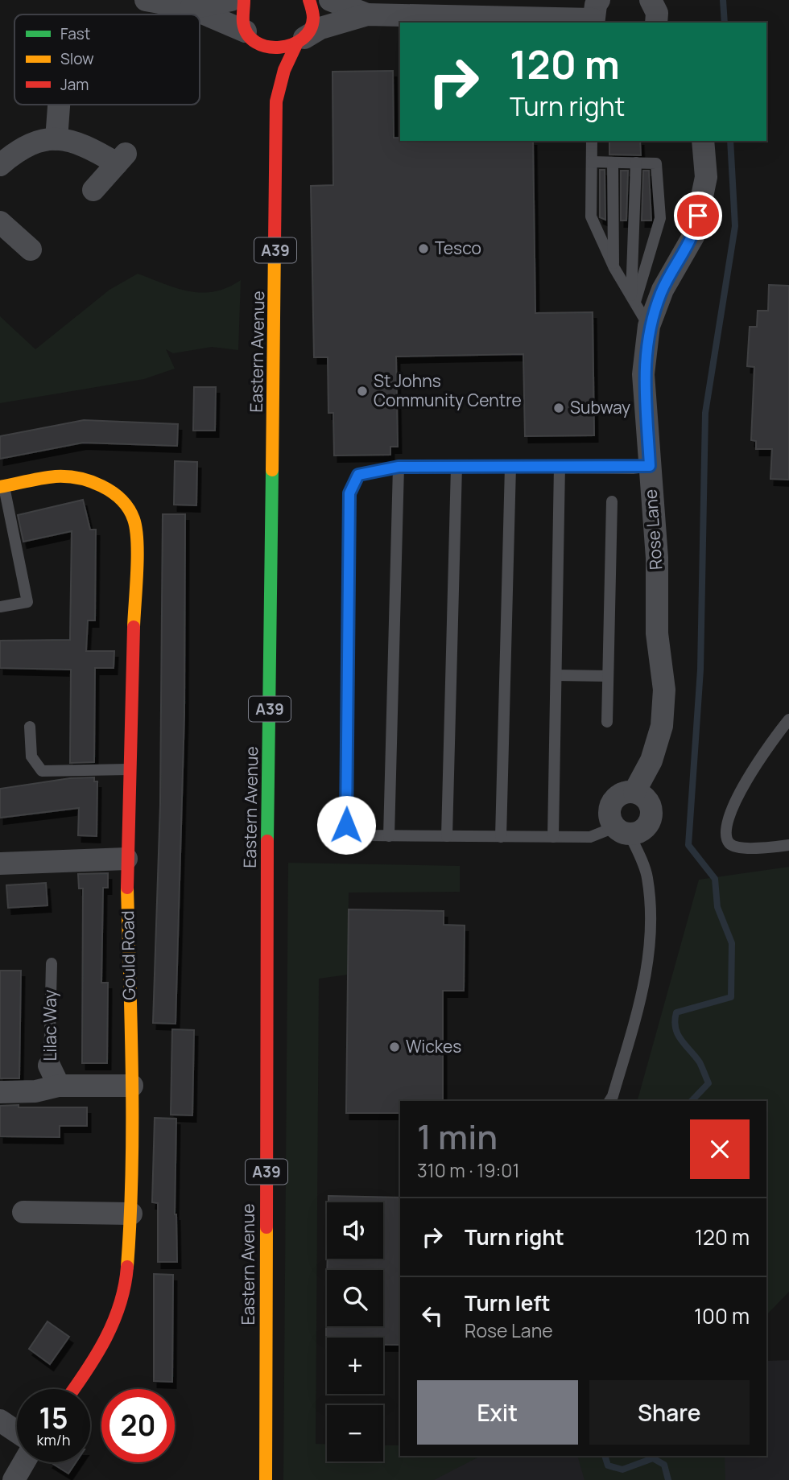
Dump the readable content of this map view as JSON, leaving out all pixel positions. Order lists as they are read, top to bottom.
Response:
{
  "streets": {
    "main road": ["A39", "Eastern Avenue", "Gould Road"],
    "street": ["Rose Lane", "Lilac Way"]
  },
  "crossings": [
    ["Gould Road", "Lilac Way"]
  ],
  "places": [
    "Tesco",
    "St Johns Community Centre",
    "Subway",
    "Wickes"
  ],
  "legend": ["Fast", "Slow", "Jam"],
  "page": {
    "turn": ["120 m", "Turn right"],
    "heading": ["1 min", "310 m · 19:01"],
    "list": [
      {
        "name": "Turn right",
        "value": "120 m"
      },
      {
        "name": "Turn left",
        "note": "Rose Lane",
        "value": "100 m"
      }
    ],
    "map_buttons": ["+", "−"],
    "buttons": ["Exit", "Share"],
    "speed": "15 km/h",
    "limit": "20"
  }
}
